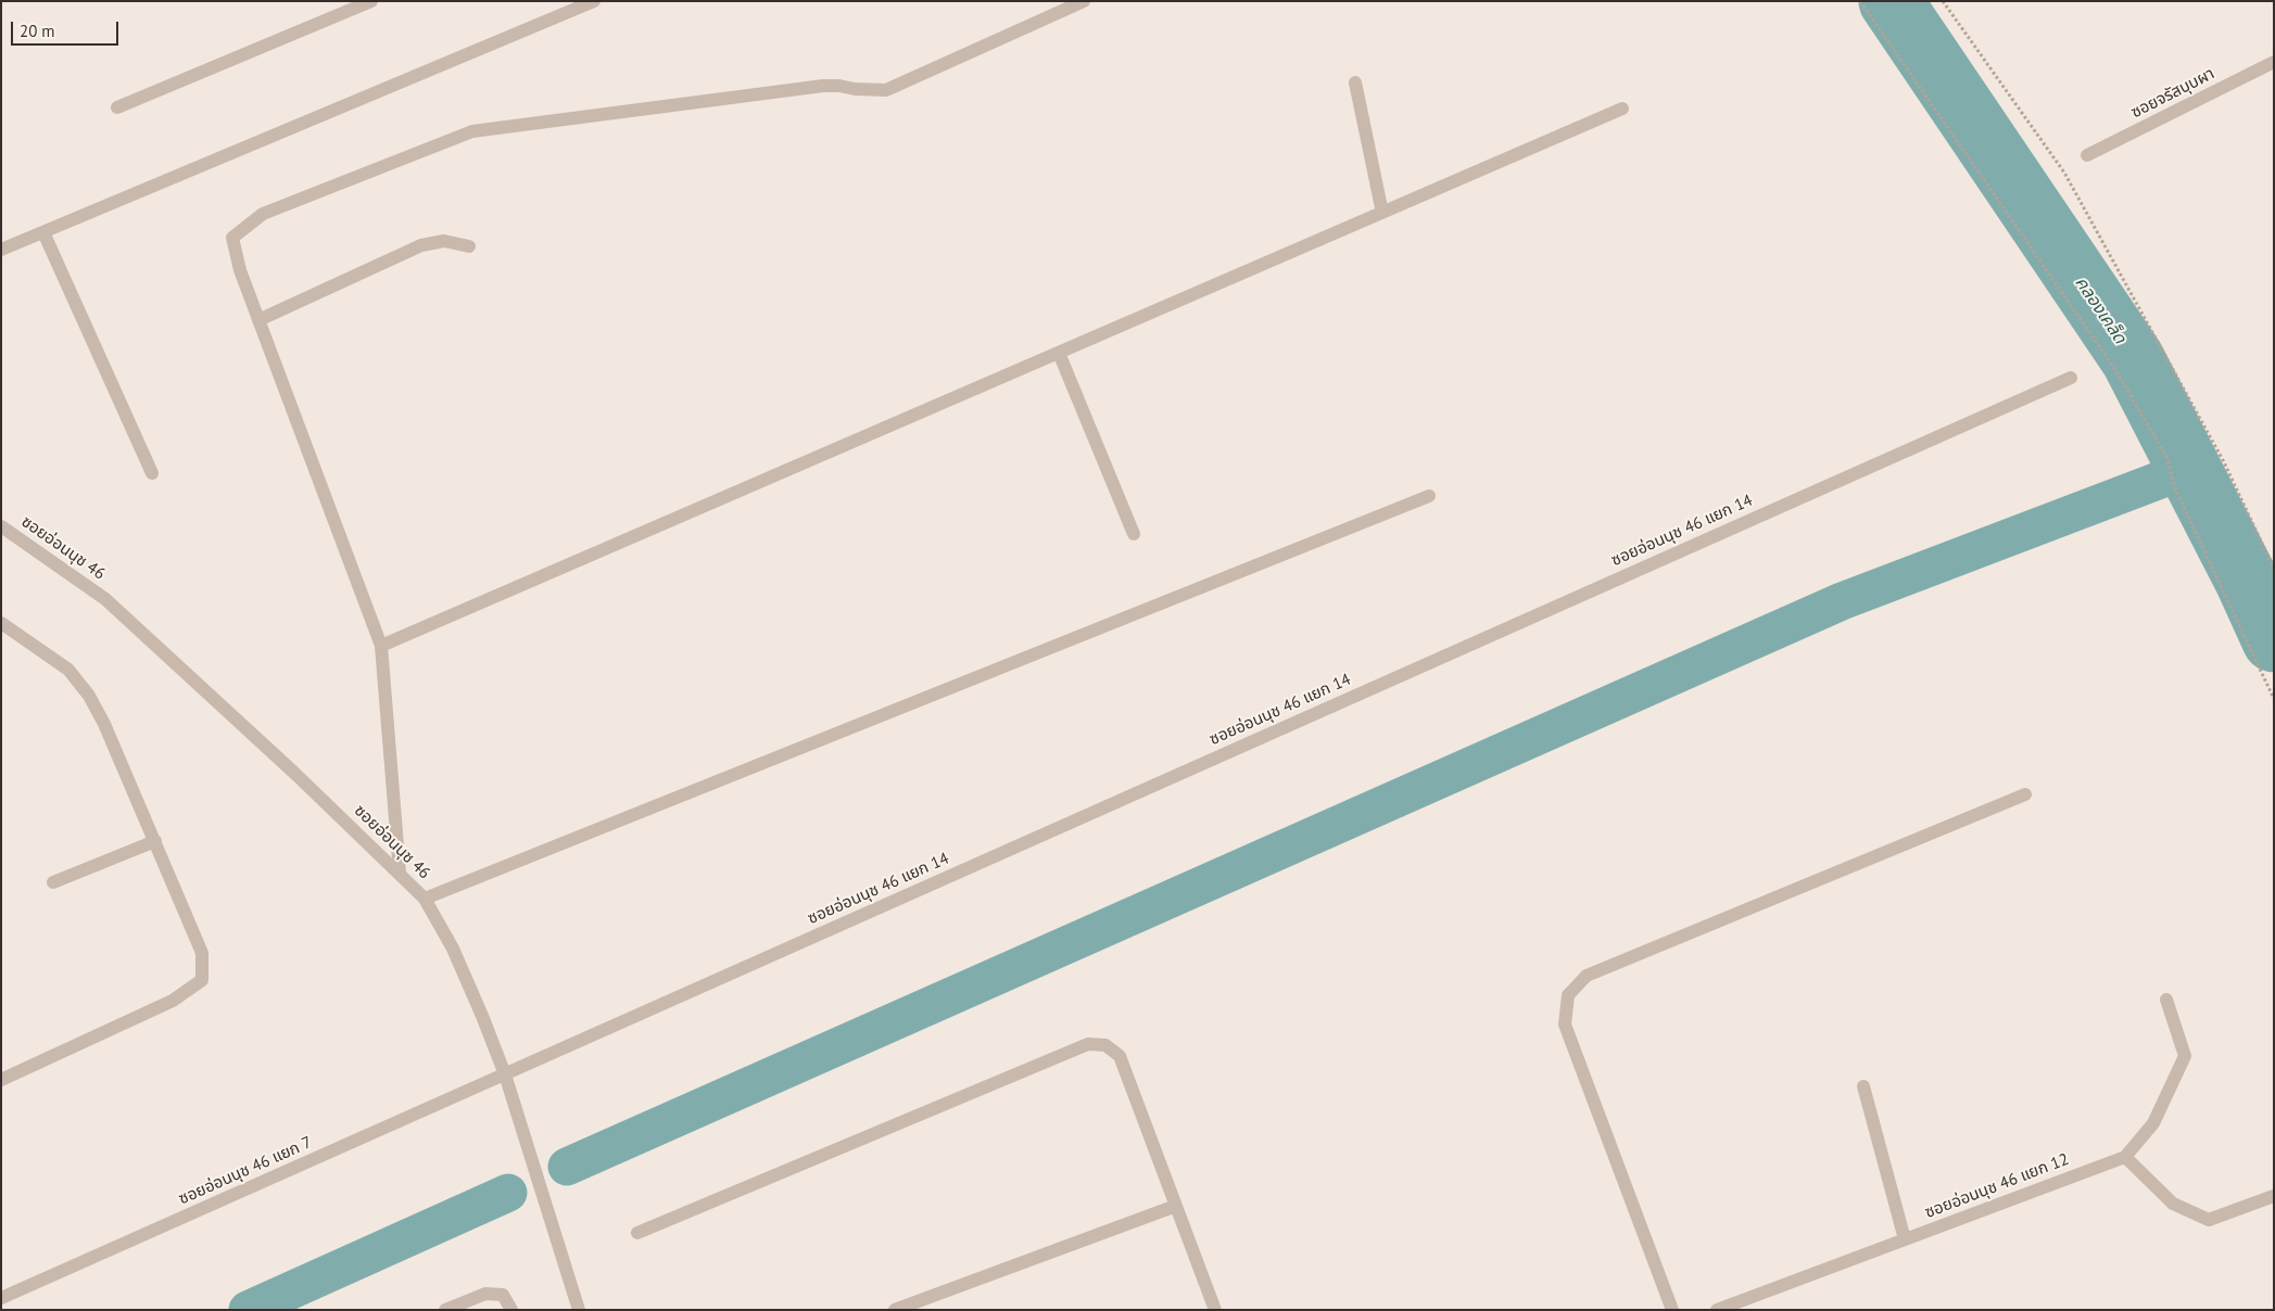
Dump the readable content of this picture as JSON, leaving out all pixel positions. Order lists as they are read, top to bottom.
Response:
{
  "streets": {
    "street": [
      "ซอยจรัสบุบผา",
      "ซอยอ่อนนุช 46 แยก 14",
      "ซอยอ่อนนุช 46",
      "ซอยอ่อนนุช 46 แยก 7",
      "ซอยอ่อนนุช 46 แยก 12"
    ]
  },
  "crossings": [
    ["ซอยอ่อนนุช 46 แยก 14", "ซอยอ่อนนุช 46"],
    ["ซอยอ่อนนุช 46 แยก 14", "ซอยอ่อนนุช 46 แยก 7"],
    ["ซอยอ่อนนุช 46", "ซอยอ่อนนุช 46 แยก 7"]
  ],
  "water": ["คลองเคล็ด"],
  "scale_bar": "20 m"
}
